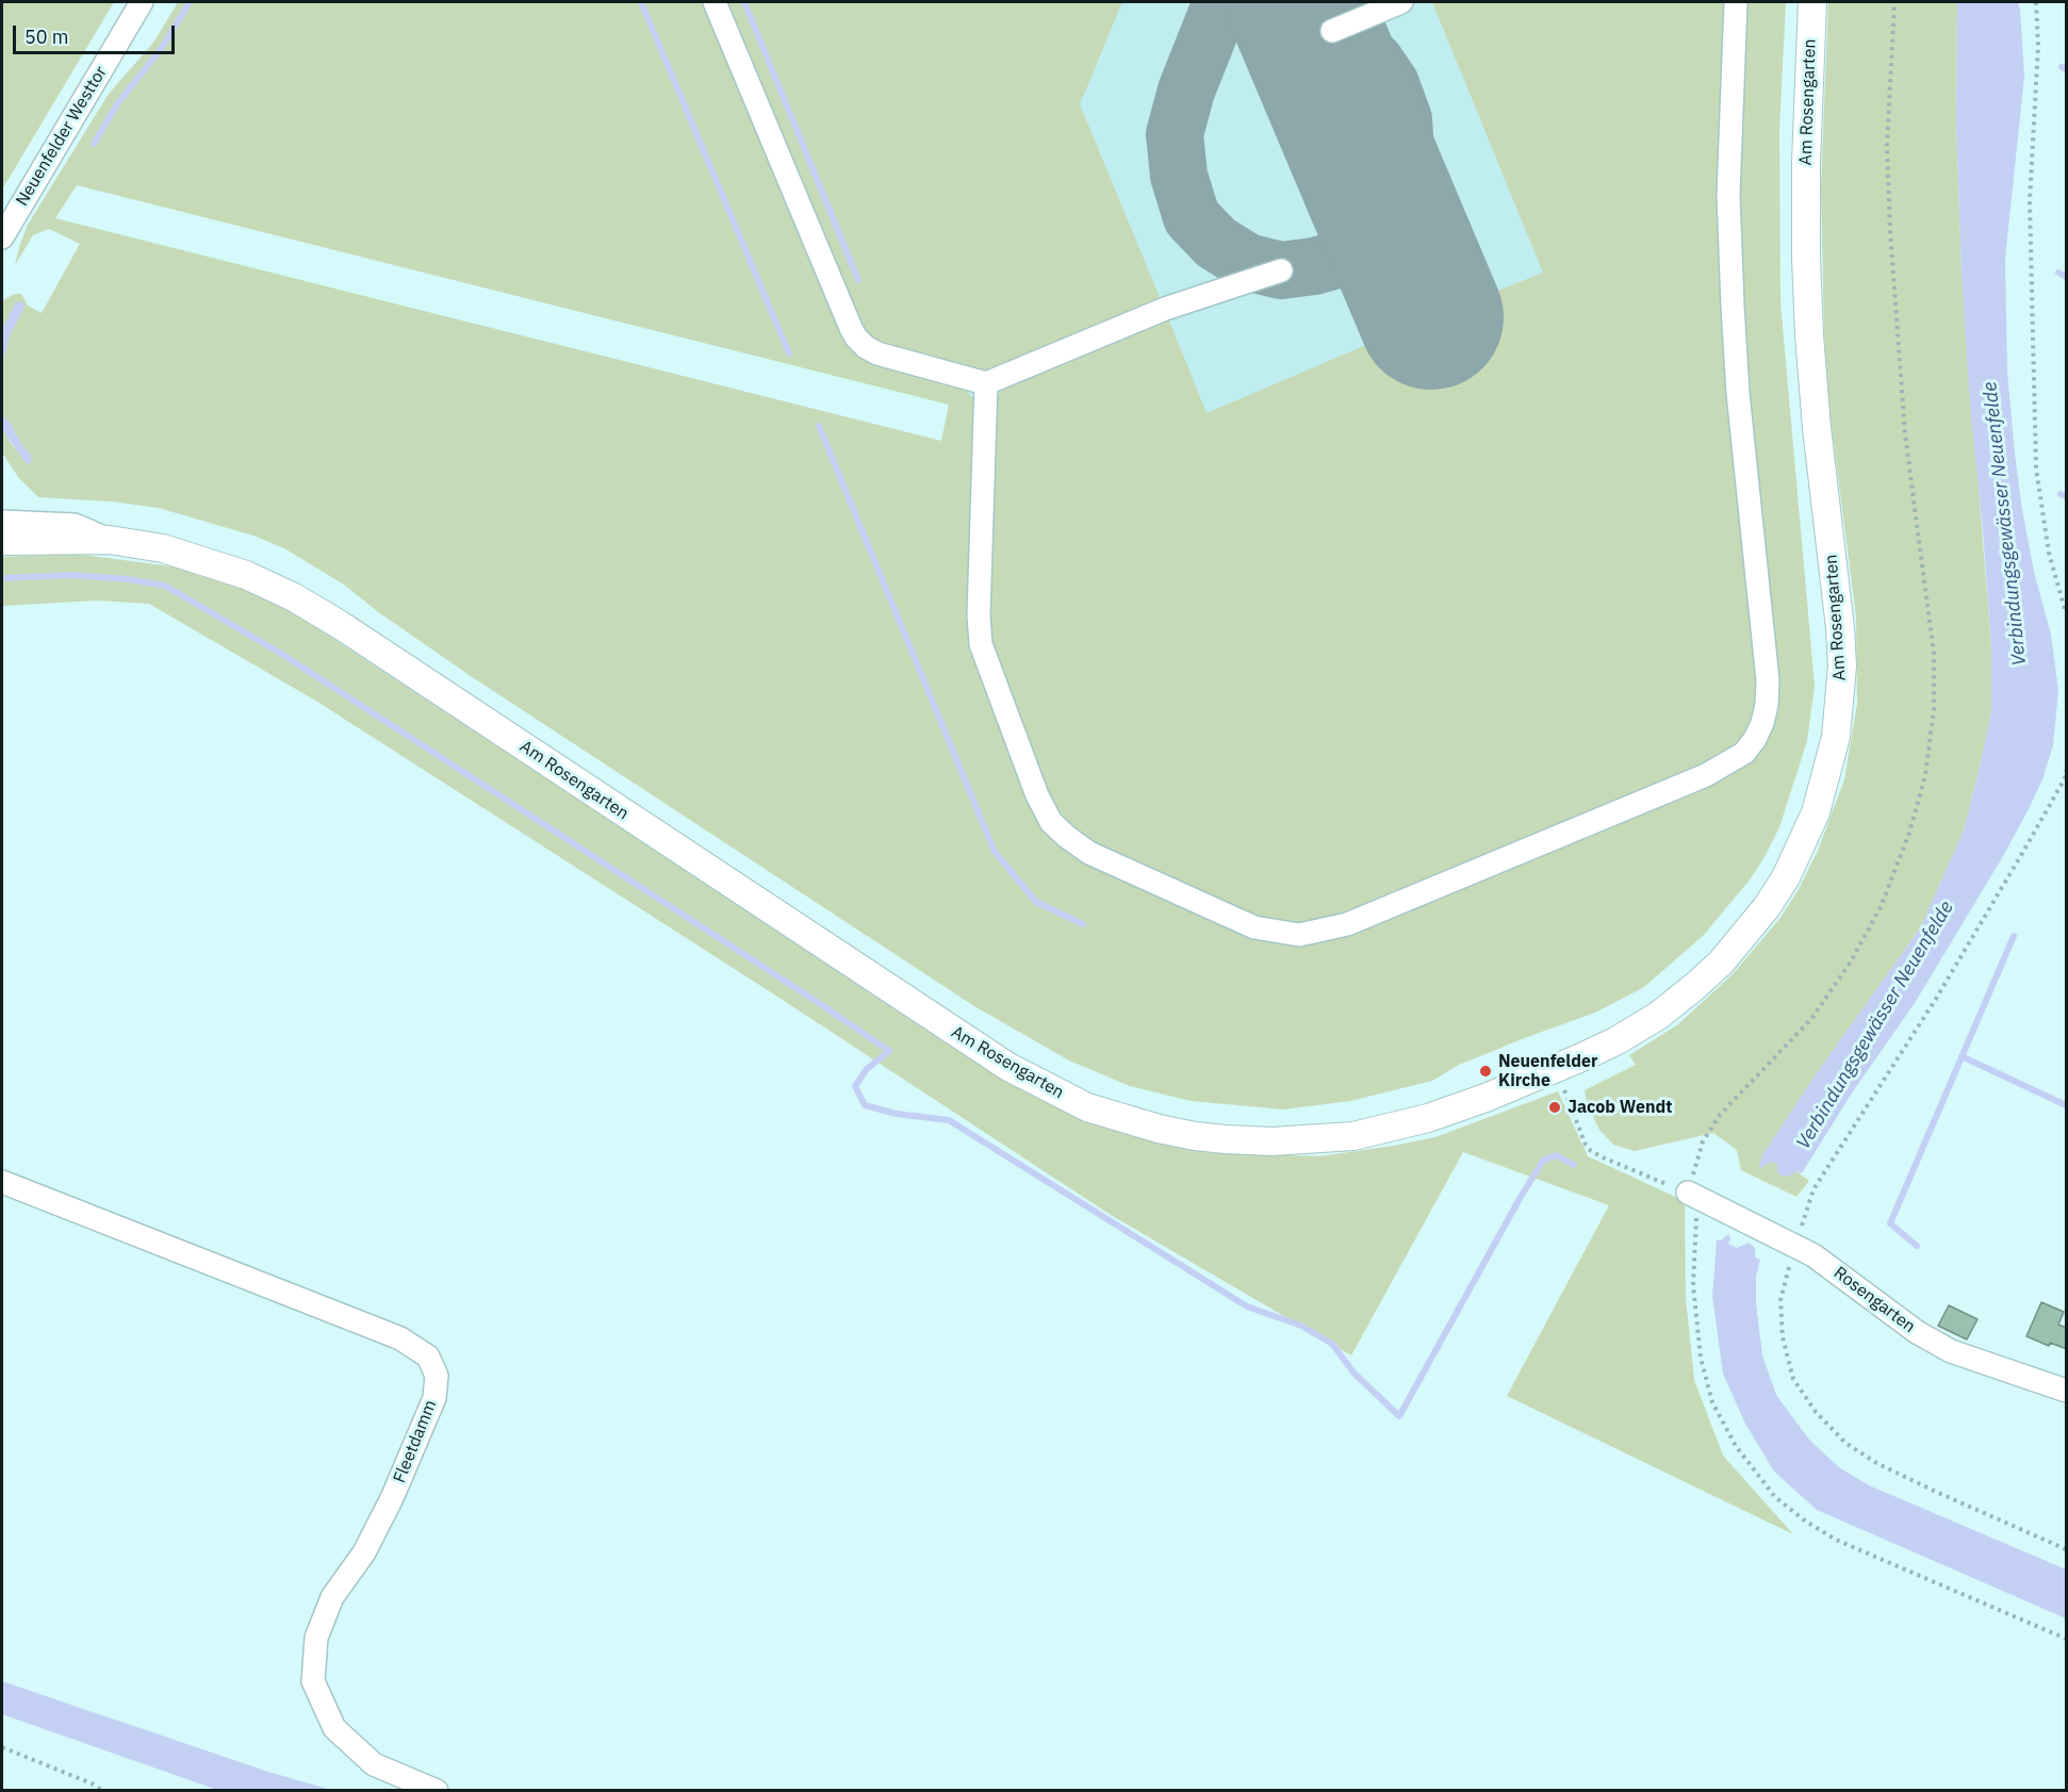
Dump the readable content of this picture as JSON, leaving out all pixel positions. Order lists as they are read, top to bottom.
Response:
{
  "streets": {
    "main road": ["Am Rosengarten"],
    "street": ["Neuenfelder Westtor", "Rosengarten", "Fleetdamm"]
  },
  "water": ["Verbindungsgewässer Neuenfelde"],
  "places": ["Neuenfelder Kirche", "Jacob Wendt"],
  "scale_bar": "50 m"
}
